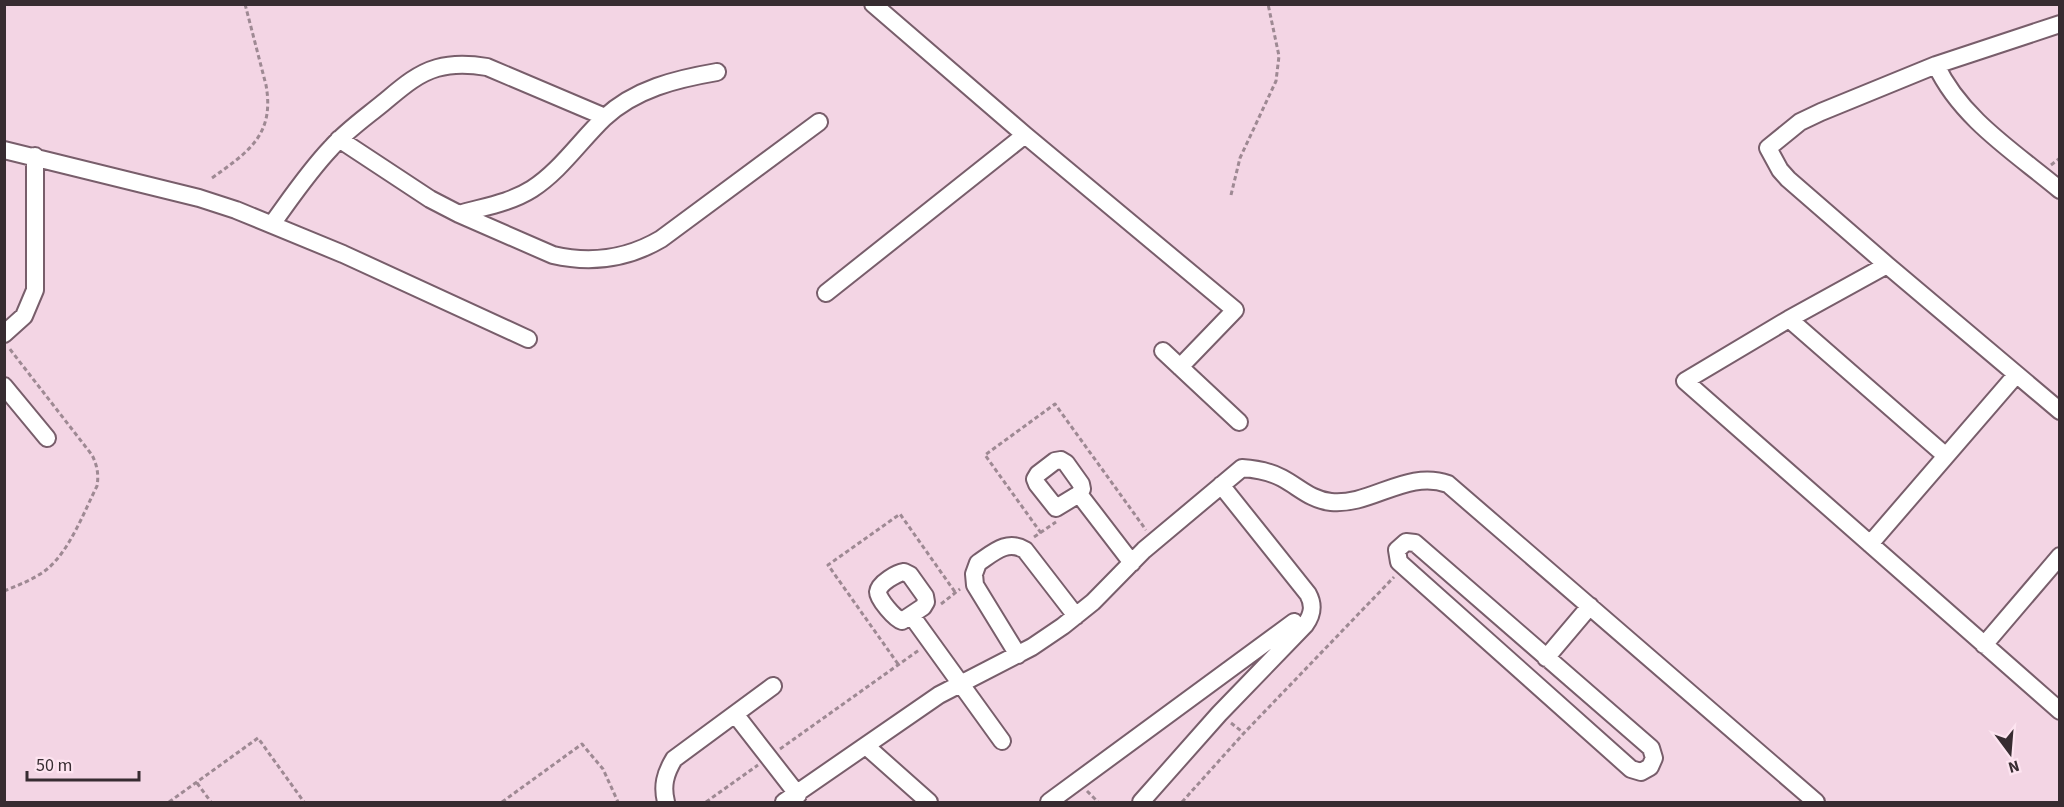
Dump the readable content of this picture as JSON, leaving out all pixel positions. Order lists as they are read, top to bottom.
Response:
{
  "scale_bar": "50 m",
  "north": "bottom"
}
